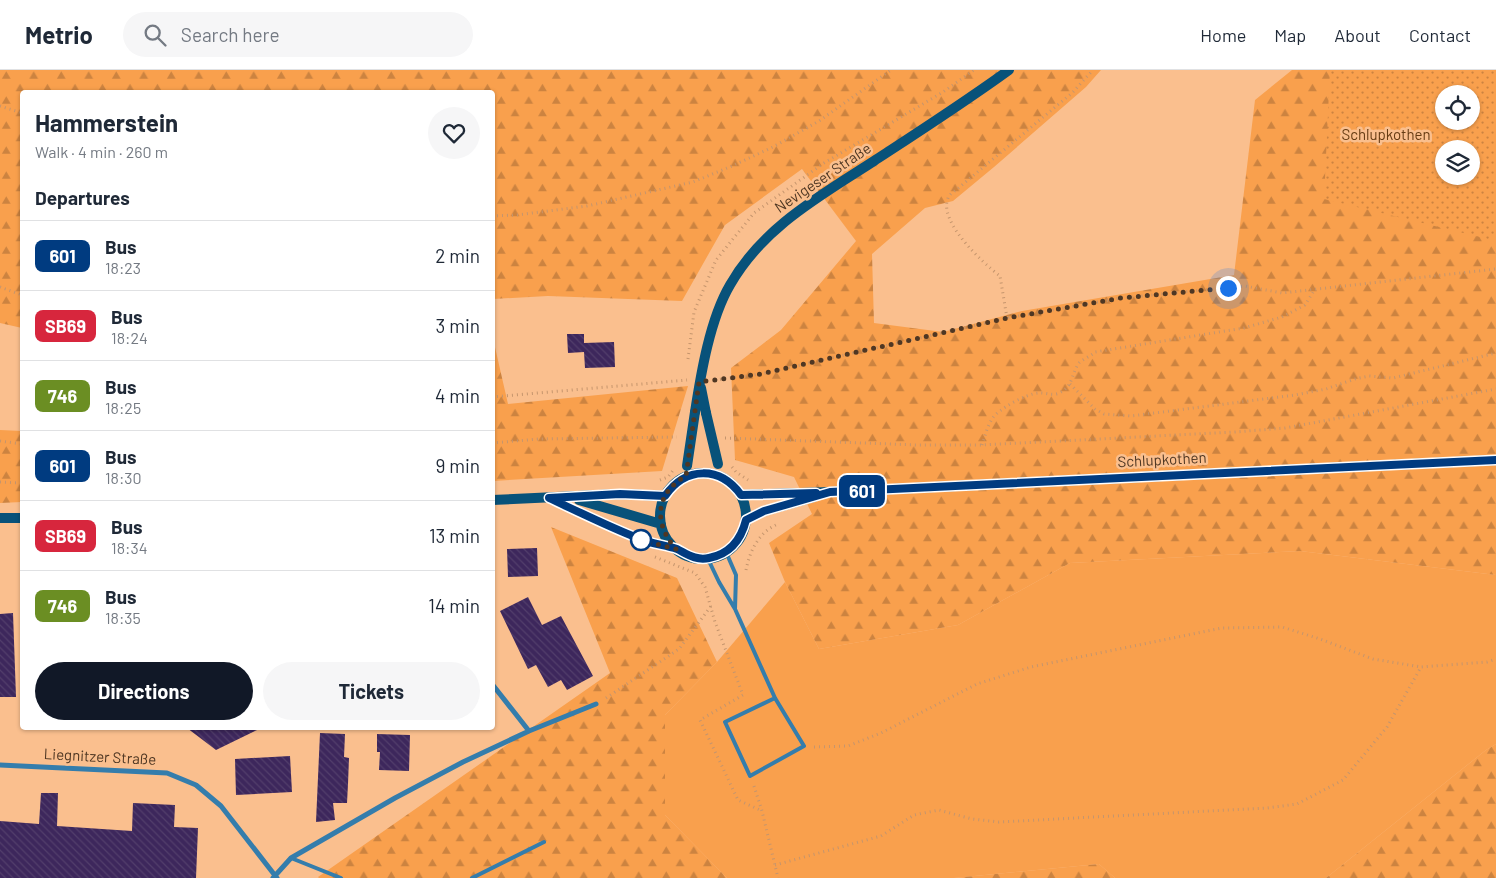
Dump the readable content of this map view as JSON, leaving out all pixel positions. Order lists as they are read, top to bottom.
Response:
{
  "streets": {
    "main road": ["Nevigeser Straße", "Schlupkothen"],
    "street": ["Liegnitzer Straße"]
  },
  "crossings": [
    ["Nevigeser Straße", "Schlupkothen"]
  ],
  "parks": ["Schlupkothen"],
  "lines": ["bus line 601"],
  "page": {
    "header": "Metrio",
    "search": "Search here",
    "nav": [
      "Home",
      "Map",
      "About",
      "Contact"
    ],
    "on_map": "601",
    "heading": [
      ["Hammerstein", "Walk · 4 min · 260 m"],
      "Departures"
    ],
    "list": [
      {
        "mark": "601",
        "name": "Bus",
        "note": "18:23",
        "value": "2 min"
      },
      {
        "mark": "SB69",
        "name": "Bus",
        "note": "18:24",
        "value": "3 min"
      },
      {
        "mark": "746",
        "name": "Bus",
        "note": "18:25",
        "value": "4 min"
      },
      {
        "mark": "601",
        "name": "Bus",
        "note": "18:30",
        "value": "9 min"
      },
      {
        "mark": "SB69",
        "name": "Bus",
        "note": "18:34",
        "value": "13 min"
      },
      {
        "mark": "746",
        "name": "Bus",
        "note": "18:35",
        "value": "14 min"
      }
    ],
    "buttons": ["Directions", "Tickets"]
  }
}
